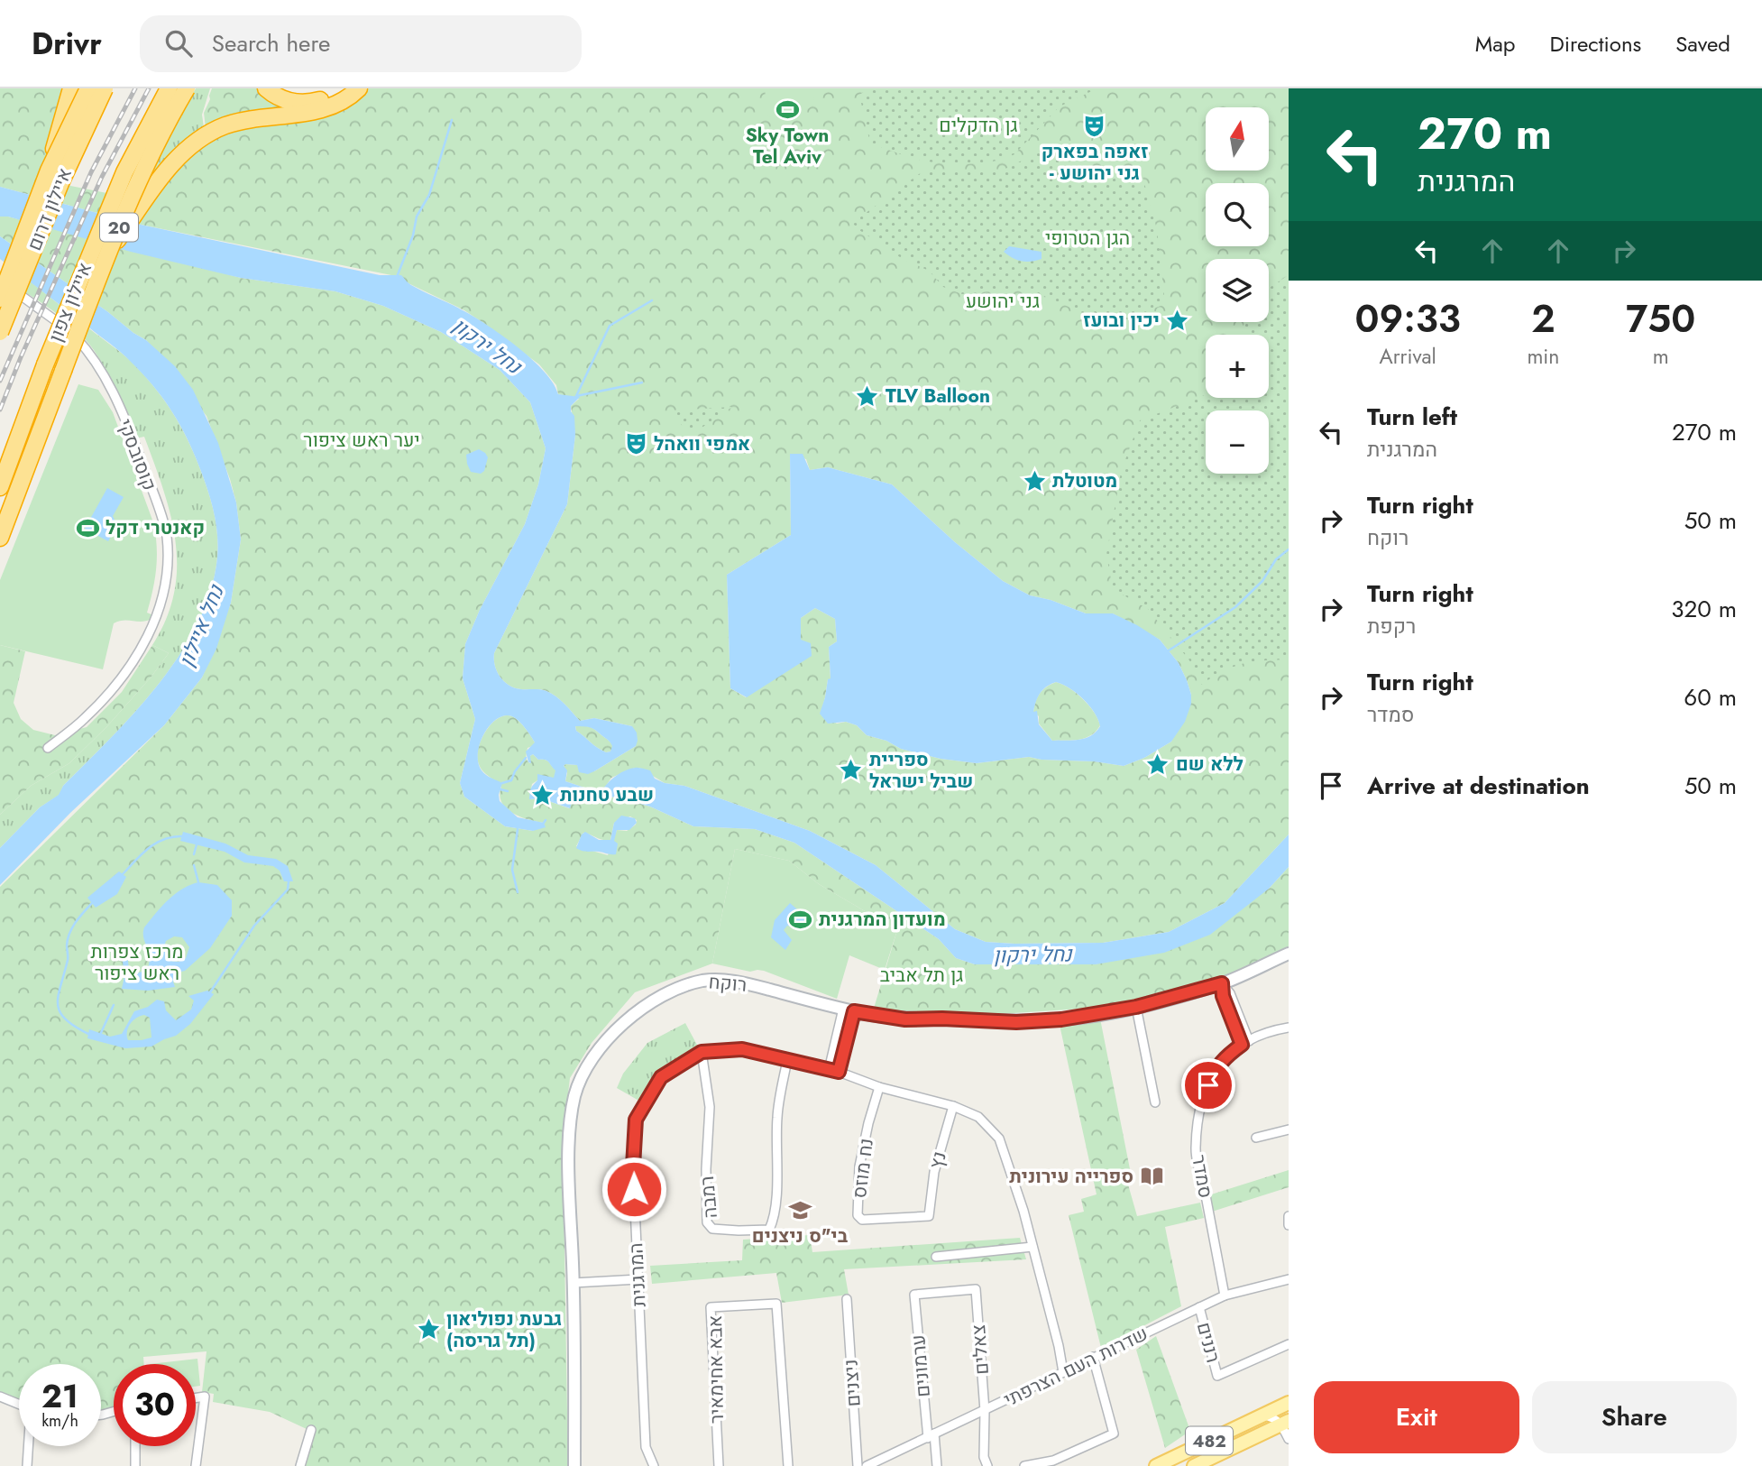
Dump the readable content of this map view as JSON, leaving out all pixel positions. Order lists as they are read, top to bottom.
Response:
{
  "streets": {
    "highway": ["איילון דרום", "20", "איילון צפון"],
    "main road": ["482"],
    "street": [
      "קוסובסקי",
      "רוקח",
      "נץ",
      "נח מוזס",
      "סמדר",
      "רמבה",
      "המרגנית",
      "רננים",
      "צאלים",
      "ערמונים",
      "שדרות העם הצרפתי",
      "אבא אחימאיר",
      "ניצנים"
    ]
  },
  "crossings": [
    ["נץ", "נח מוזס"],
    ["נץ", "המרגנית"],
    ["נח מוזס", "המרגנית"],
    ["סמדר", "שדרות העם הצרפתי"],
    ["רמבה", "המרגנית"],
    ["המרגנית", "שדרות העם הצרפתי"],
    ["רננים", "שדרות העם הצרפתי"],
    ["צאלים", "ערמונים"],
    ["צאלים", "שדרות העם הצרפתי"],
    ["ערמונים", "שדרות העם הצרפתי"]
  ],
  "water": ["נחל ירקון", "נחל איילון"],
  "parks": [
    "גן הדקלים",
    "הגן הטרופי",
    "גני יהושע",
    "יער ראש ציפור",
    "מרכז צפרות ראש ציפור",
    "גן תל אביב"
  ],
  "places": {
    "sports": ["Sky Town Tel Aviv", "קאנטרי דקל", "מועדון המרגנית"],
    "theatre": ["זאפה בפארק - גני יהושע", "אמפי וואהל"],
    "place": [
      "יכין ובועז",
      "TLV Balloon",
      "מטוטלת",
      "ללא שם",
      "ספריית שביל ישראל",
      "שבע טחנות",
      "גבעת נפוליאון (תל גריסה)"
    ],
    "library": ["ספרייה עירונית"],
    "school or university": ["בי\"ס ניצנים"]
  },
  "north": "top",
  "page": {
    "header": "Drivr",
    "search": "Search here",
    "nav": ["Map", "Directions", "Saved"],
    "turn": ["270 m", "המרגנית"],
    "map_buttons": ["+", "−"],
    "eta": [
      "09:33",
      "Arrival",
      "2",
      "min",
      "750",
      "m"
    ],
    "list": [
      {
        "name": "Turn left",
        "note": "המרגנית",
        "value": "270 m"
      },
      {
        "name": "Turn right",
        "note": "רוקח",
        "value": "50 m"
      },
      {
        "name": "Turn right",
        "note": "רקפת",
        "value": "320 m"
      },
      {
        "name": "Turn right",
        "note": "סמדר",
        "value": "60 m"
      },
      {
        "name": "Arrive at destination",
        "value": "50 m"
      }
    ],
    "speed": "21 km/h",
    "limit": "30",
    "buttons": ["Exit", "Share"]
  }
}
